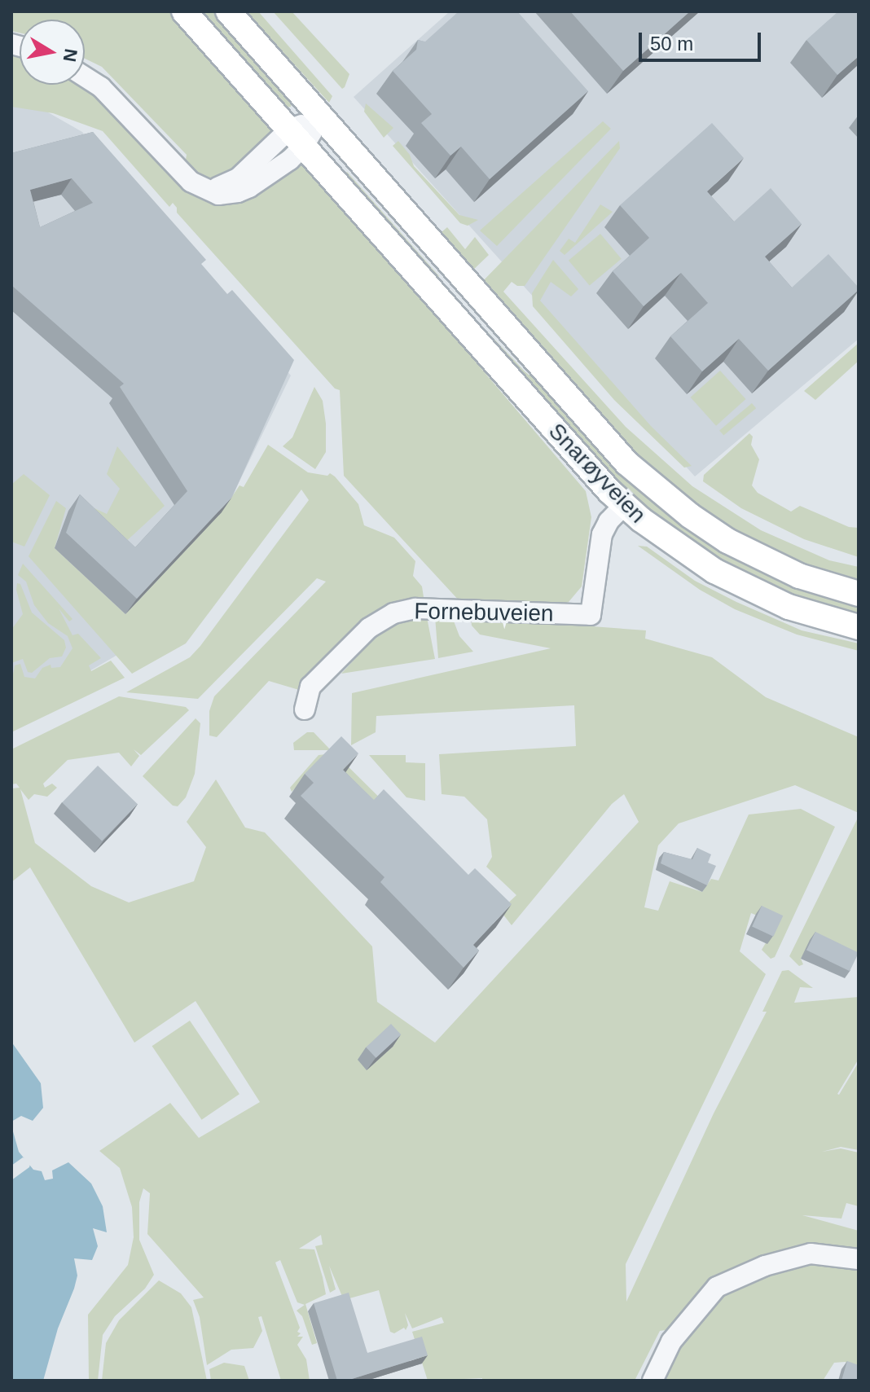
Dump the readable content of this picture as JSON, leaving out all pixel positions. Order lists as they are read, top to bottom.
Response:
{
  "streets": {
    "main road": ["Snarøyveien"],
    "street": ["Fornebuveien"]
  },
  "crossings": [
    ["Snarøyveien", "Fornebuveien"]
  ],
  "scale_bar": "50 m",
  "north": "right"
}
